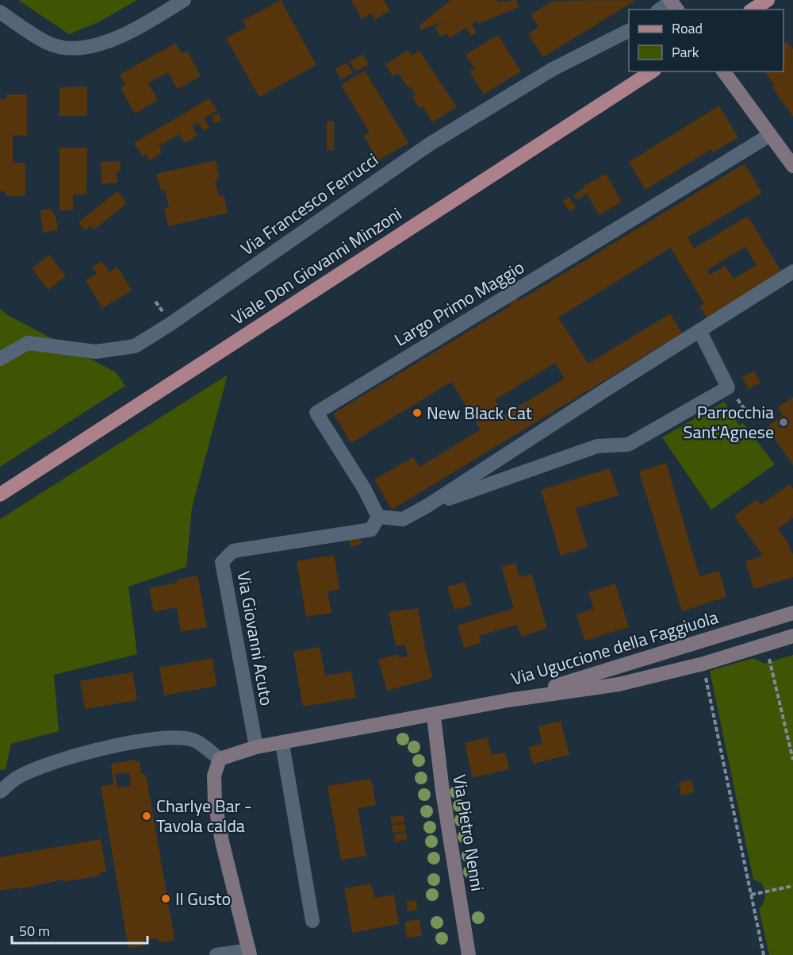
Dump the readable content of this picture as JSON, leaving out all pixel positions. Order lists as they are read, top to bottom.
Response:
{
  "streets": {
    "main road": ["Viale Don Giovanni Minzoni"],
    "street": [
      "Via Francesco Ferrucci",
      "Largo Primo Maggio",
      "Via Giovanni Acuto",
      "Via Uguccione della Faggiuola",
      "Via Pietro Nenni"
    ]
  },
  "crossings": [
    ["Largo Primo Maggio", "Via Giovanni Acuto"],
    ["Via Uguccione della Faggiuola", "Via Pietro Nenni"]
  ],
  "places": [
    "New Black Cat",
    "Parrocchia Sant'Agnese",
    "Charlye Bar - Tavola calda",
    "Il Gusto"
  ],
  "legend": ["Road", "Park"],
  "scale_bar": "50 m"
}
